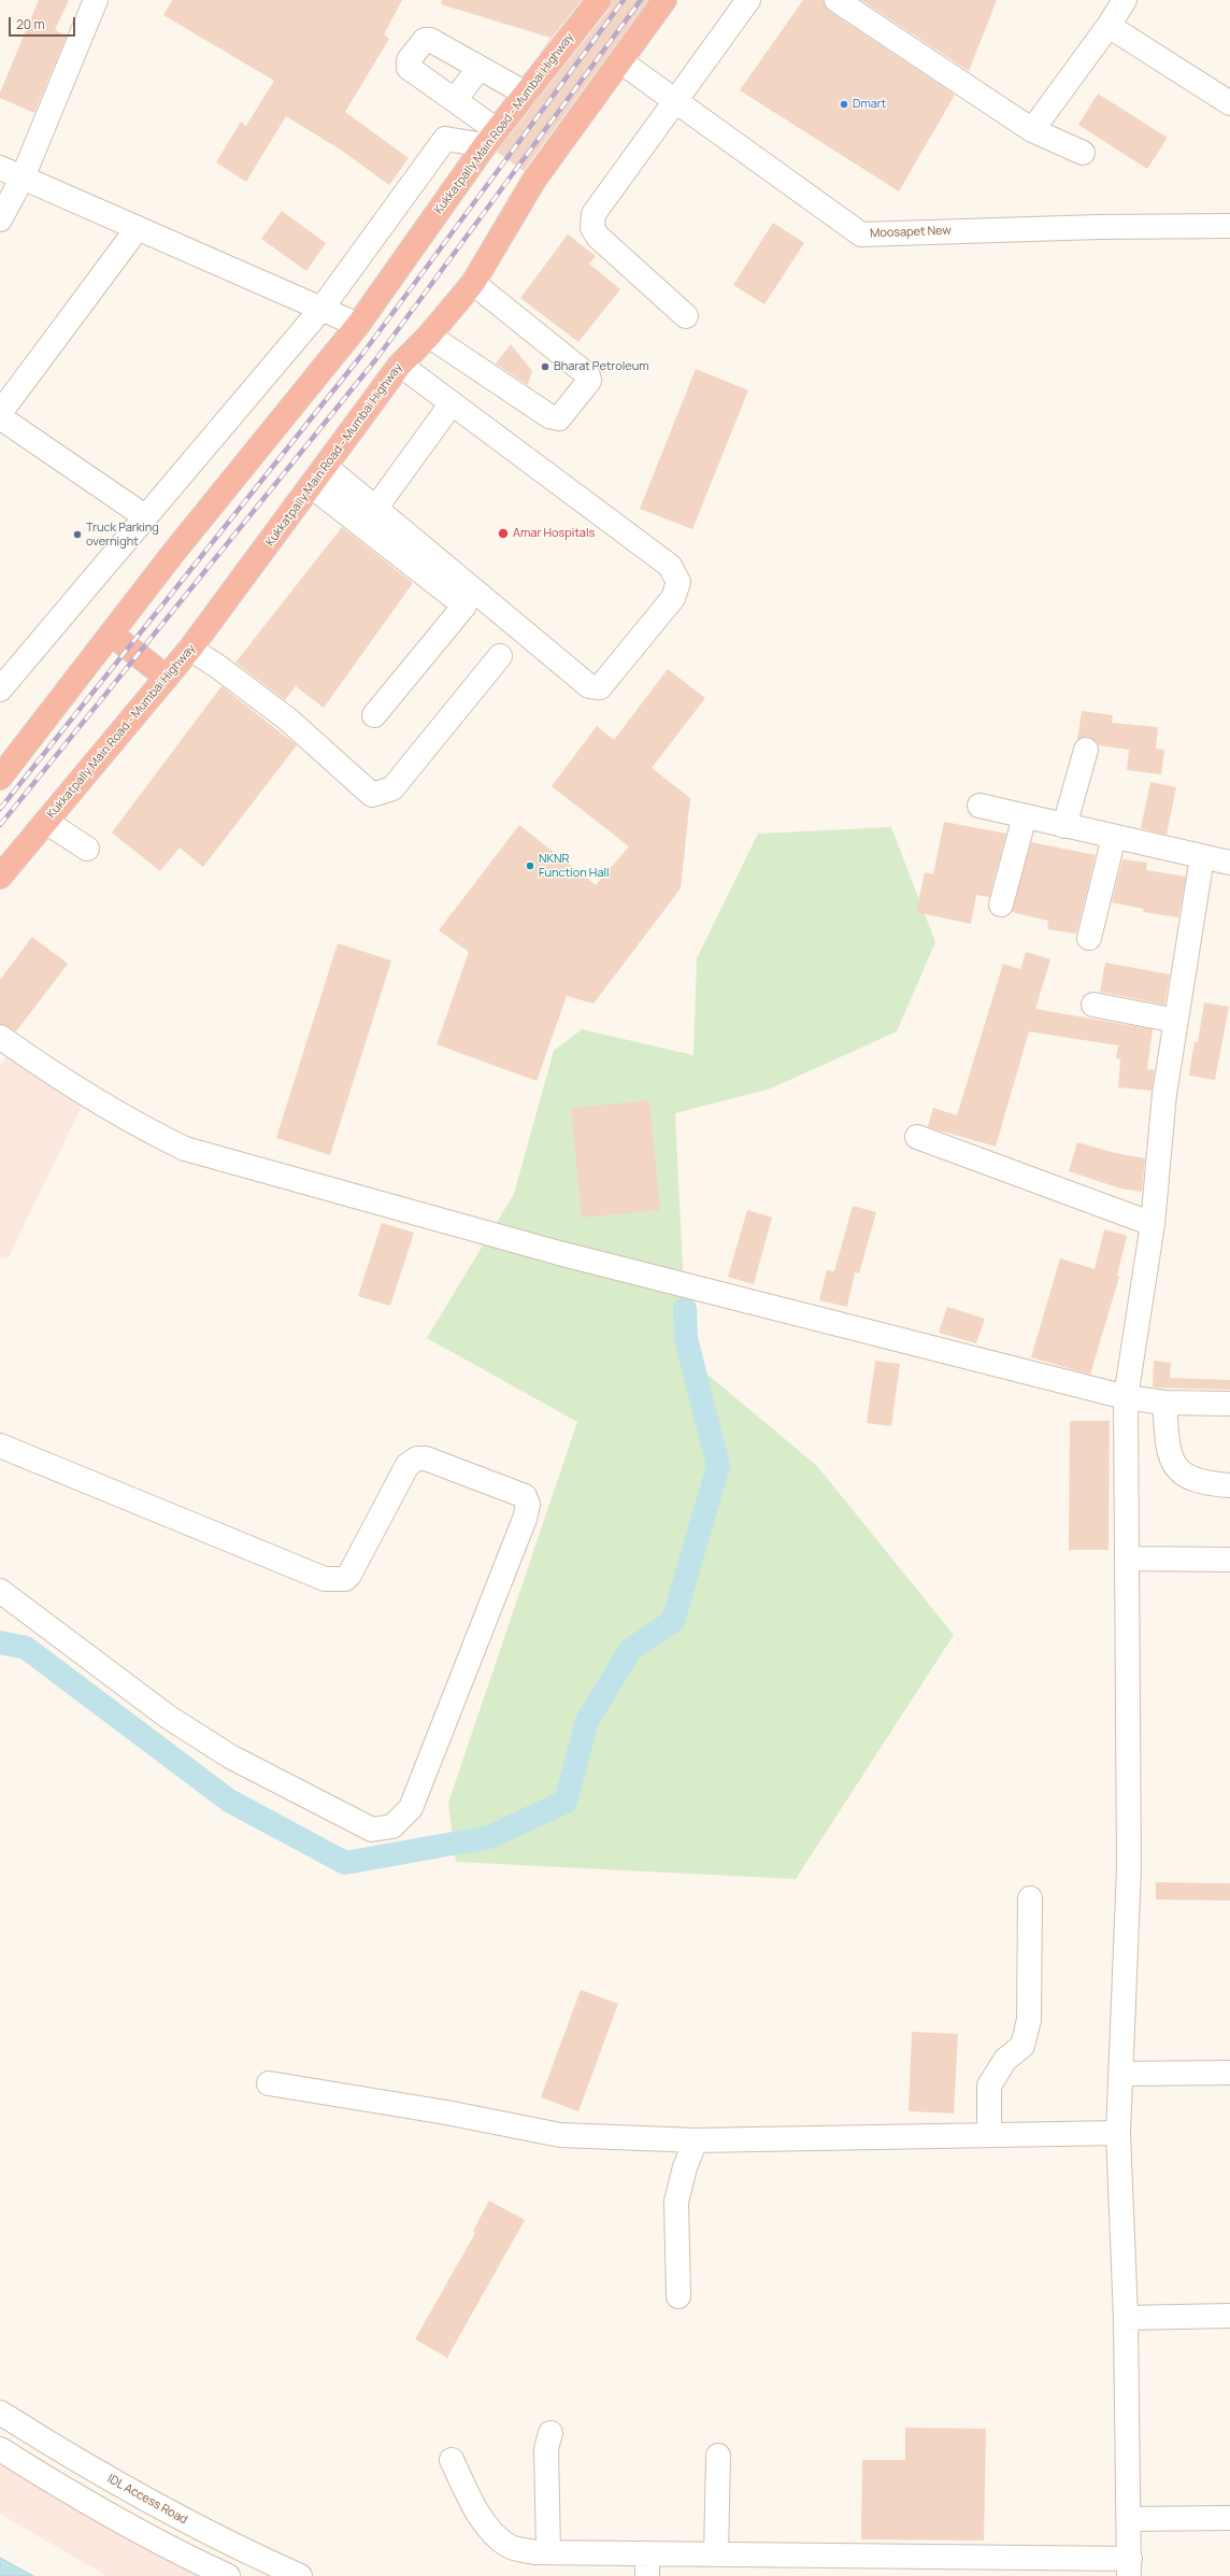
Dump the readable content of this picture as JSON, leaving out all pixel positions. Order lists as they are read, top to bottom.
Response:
{
  "streets": {
    "highway": ["Kukkatpally Main Road - Mumbai Highway"],
    "street": ["Moosapet New", "IDL Access Road"]
  },
  "crossings": [
    ["Kukkatpally Main Road - Mumbai Highway", "Moosapet New"]
  ],
  "places": [
    "Dmart",
    "Bharat Petroleum",
    "Amar Hospitals",
    "Truck Parking overnight",
    "NKNR Function Hall"
  ],
  "scale_bar": "20 m"
}
